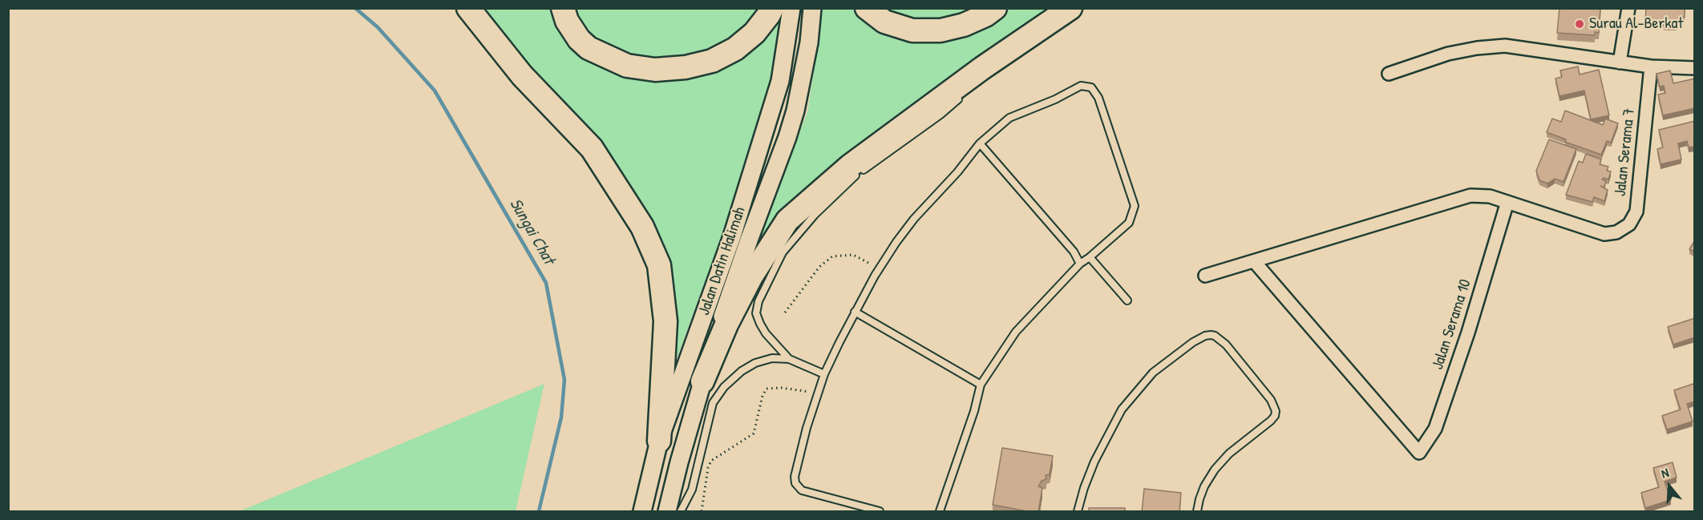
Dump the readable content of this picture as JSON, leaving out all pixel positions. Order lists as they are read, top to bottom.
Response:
{
  "streets": {
    "main road": ["Jalan Datin Halimah"],
    "street": ["Jalan Serama 7", "Jalan Serama 10"]
  },
  "crossings": [
    ["Jalan Serama 7", "Jalan Serama 10"]
  ],
  "water": ["Sungai Chat"],
  "places": ["Surau Al-Berkat"],
  "north": "top"
}
